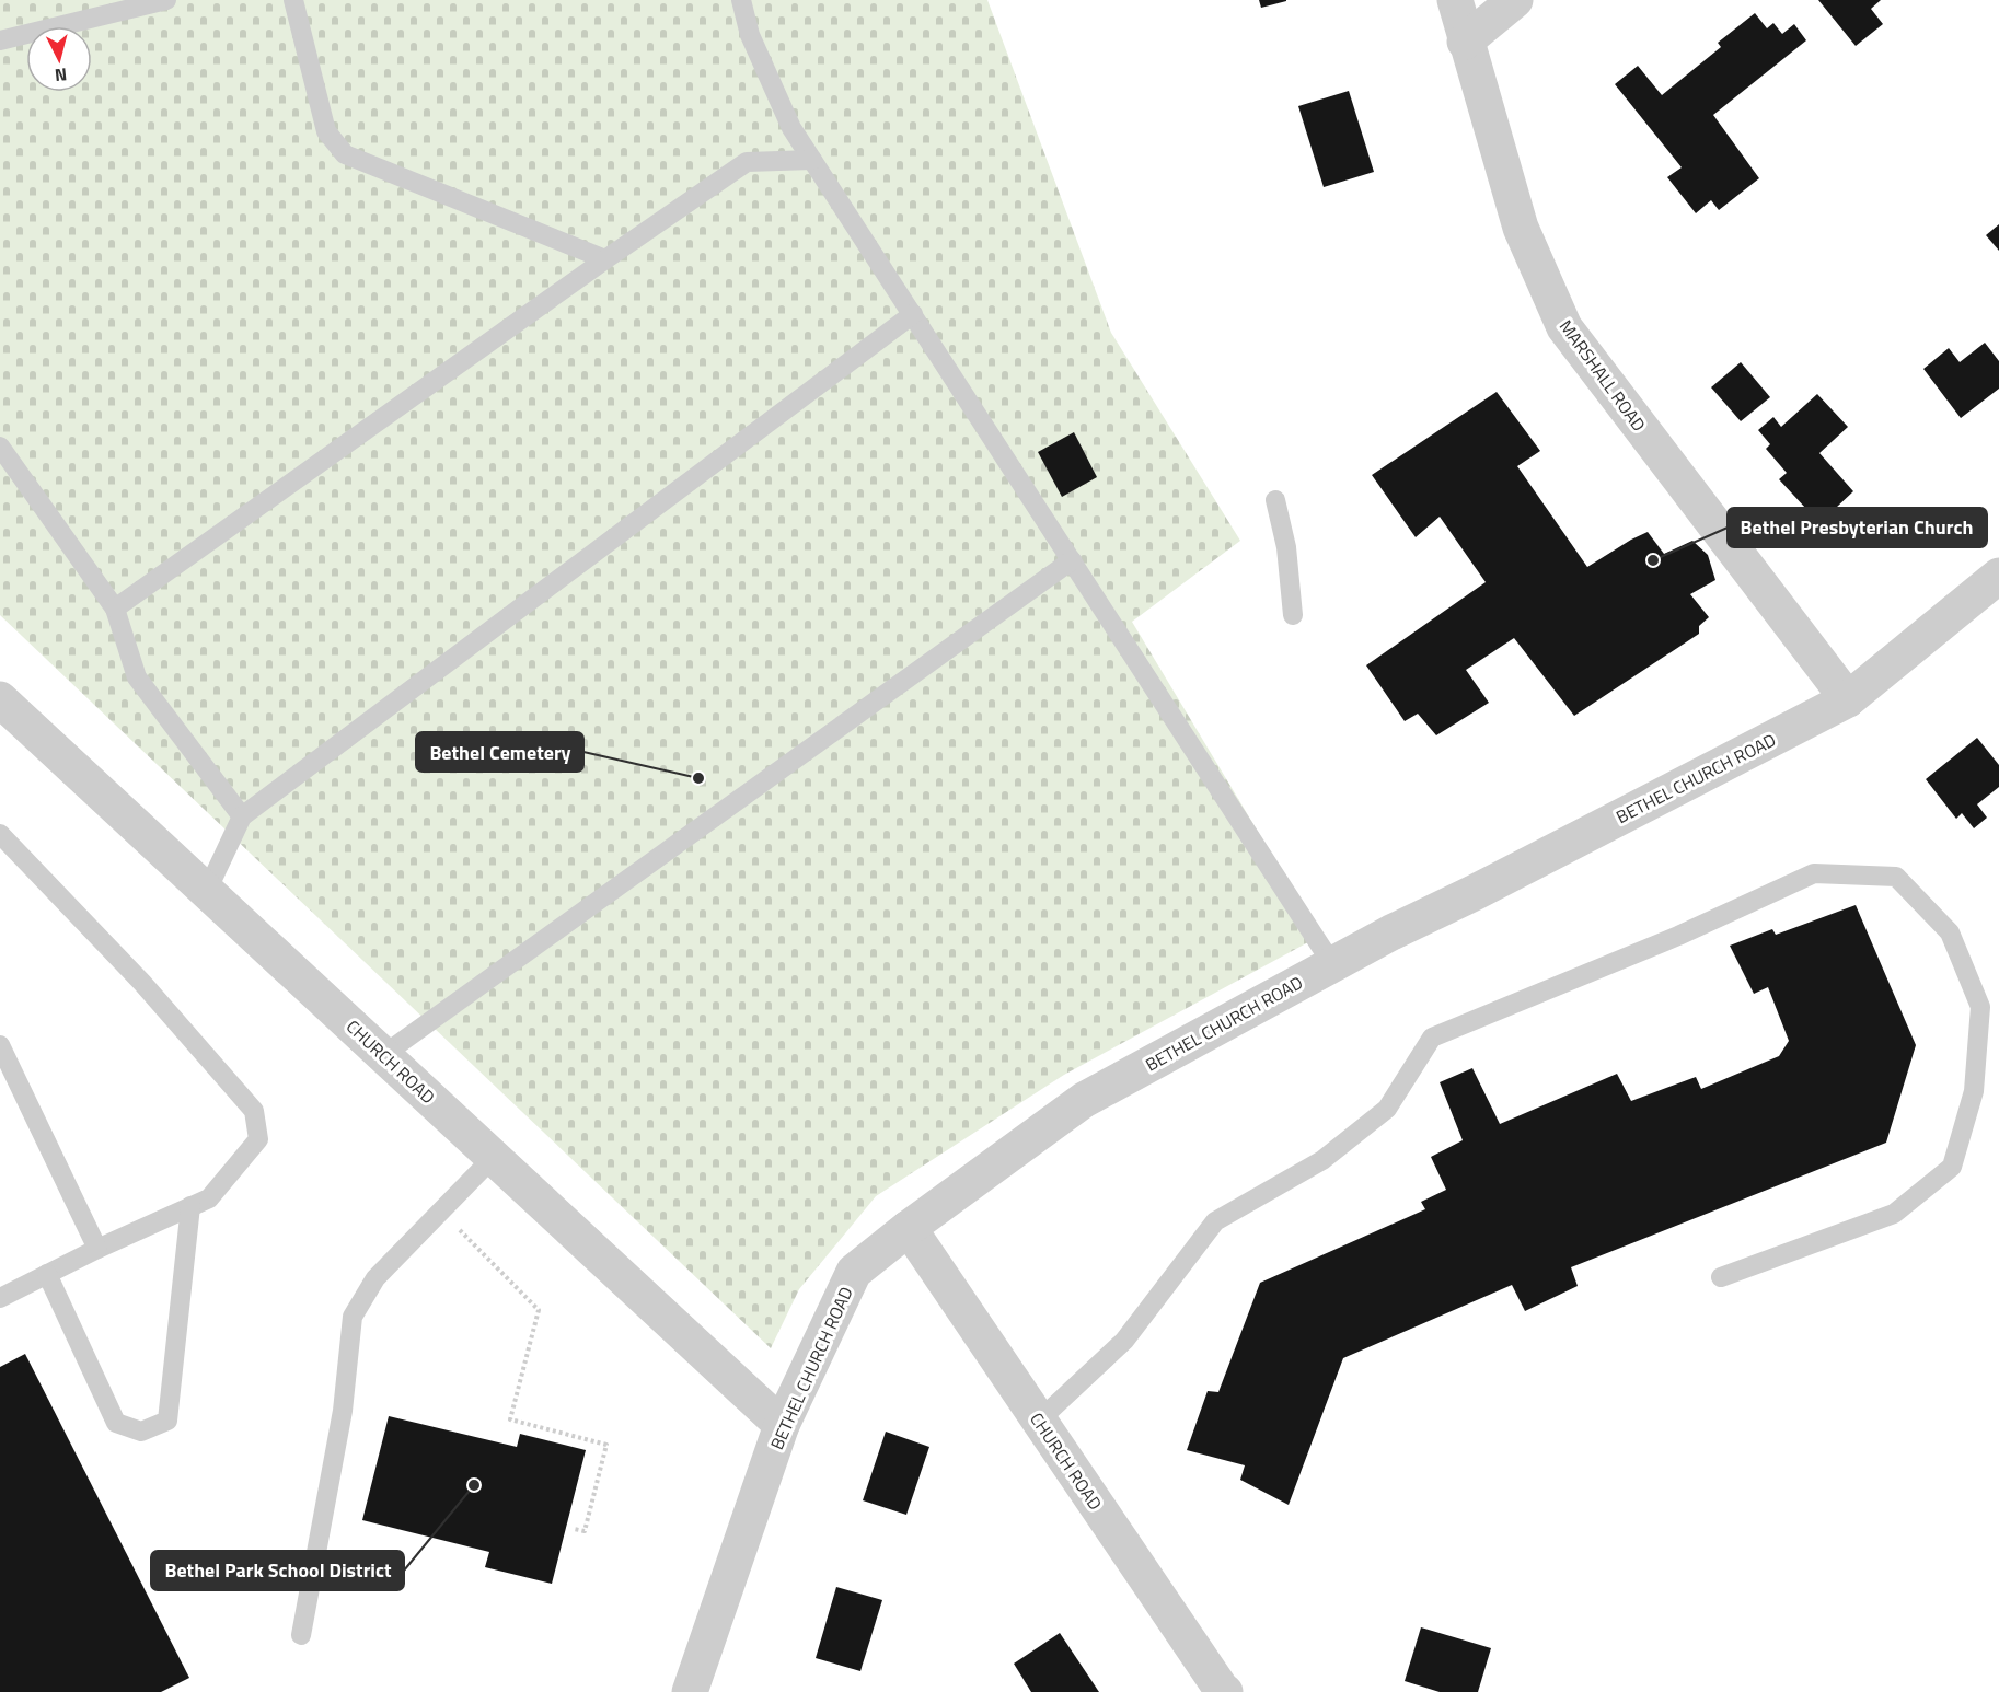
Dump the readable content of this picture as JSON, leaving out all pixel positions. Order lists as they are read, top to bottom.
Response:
{
  "streets": {
    "street": ["MARSHALL ROAD", "BETHEL CHURCH ROAD", "CHURCH ROAD"]
  },
  "crossings": [
    ["MARSHALL ROAD", "BETHEL CHURCH ROAD"],
    ["BETHEL CHURCH ROAD", "CHURCH ROAD"]
  ],
  "places": ["Bethel Presbyterian Church", "Bethel Cemetery", "Bethel Park School District"],
  "north": "bottom"
}
